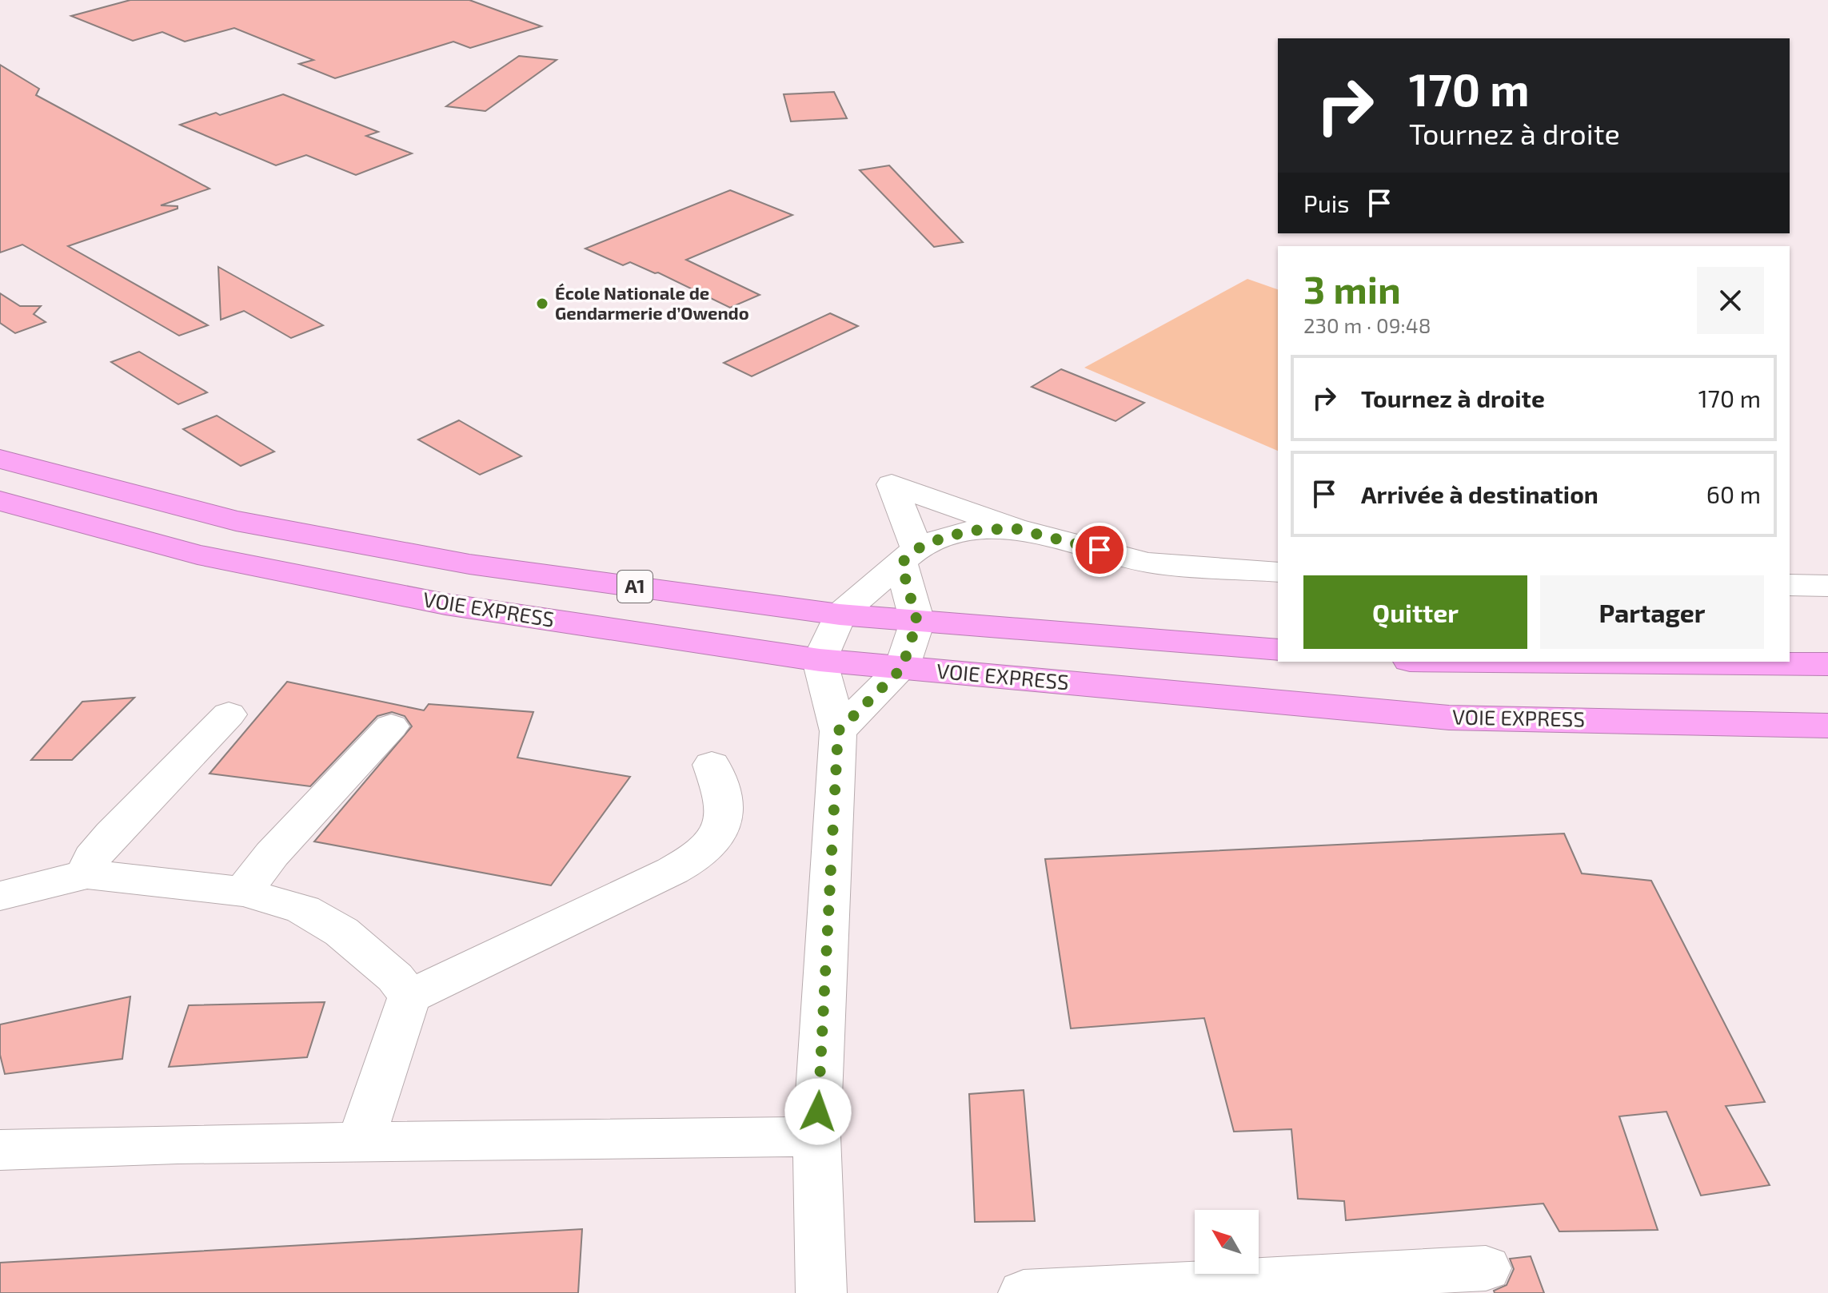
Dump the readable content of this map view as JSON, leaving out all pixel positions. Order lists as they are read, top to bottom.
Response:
{
  "streets": {
    "highway": ["A1", "VOIE EXPRESS"]
  },
  "places": ["École Nationale de Gendarmerie d’Owendo"],
  "north": "top left",
  "page": {
    "turn": ["170 m", "Tournez à droite"],
    "then": "Puis",
    "heading": ["3 min", "230 m · 09:48"],
    "list": [
      {
        "name": "Tournez à droite",
        "value": "170 m"
      },
      {
        "name": "Arrivée à destination",
        "value": "60 m"
      }
    ],
    "buttons": ["Quitter", "Partager"]
  }
}
